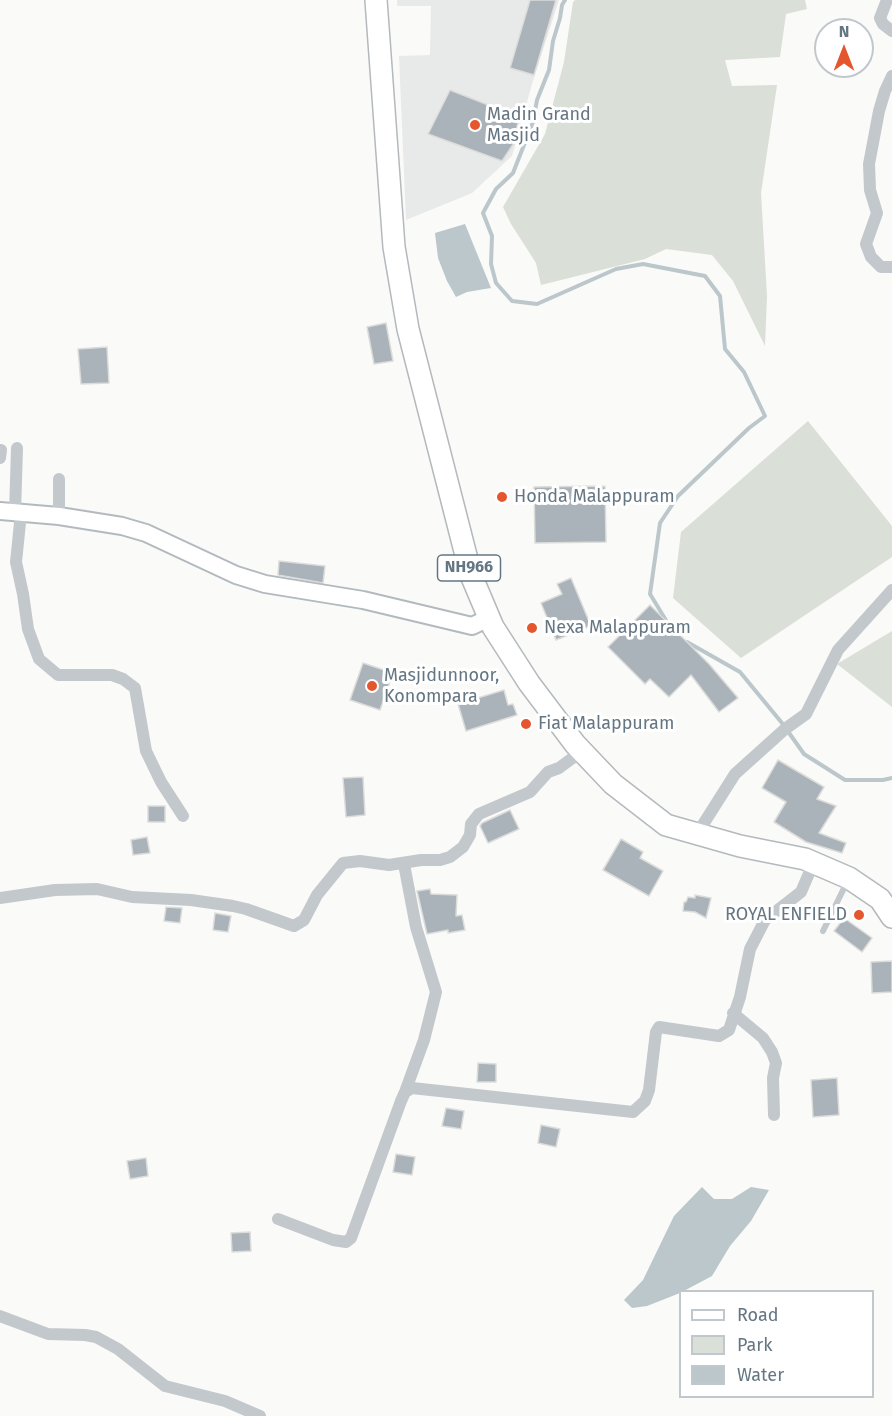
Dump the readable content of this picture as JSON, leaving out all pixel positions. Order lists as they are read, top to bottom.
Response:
{
  "streets": {
    "highway": ["NH966"]
  },
  "places": [
    "Madin Grand Masjid",
    "Honda Malappuram",
    "Nexa Malappuram",
    "Masjidunnoor, Konompara",
    "Fiat Malappuram",
    "ROYAL ENFIELD"
  ],
  "legend": ["Road", "Park", "Water"],
  "north": "top"
}
